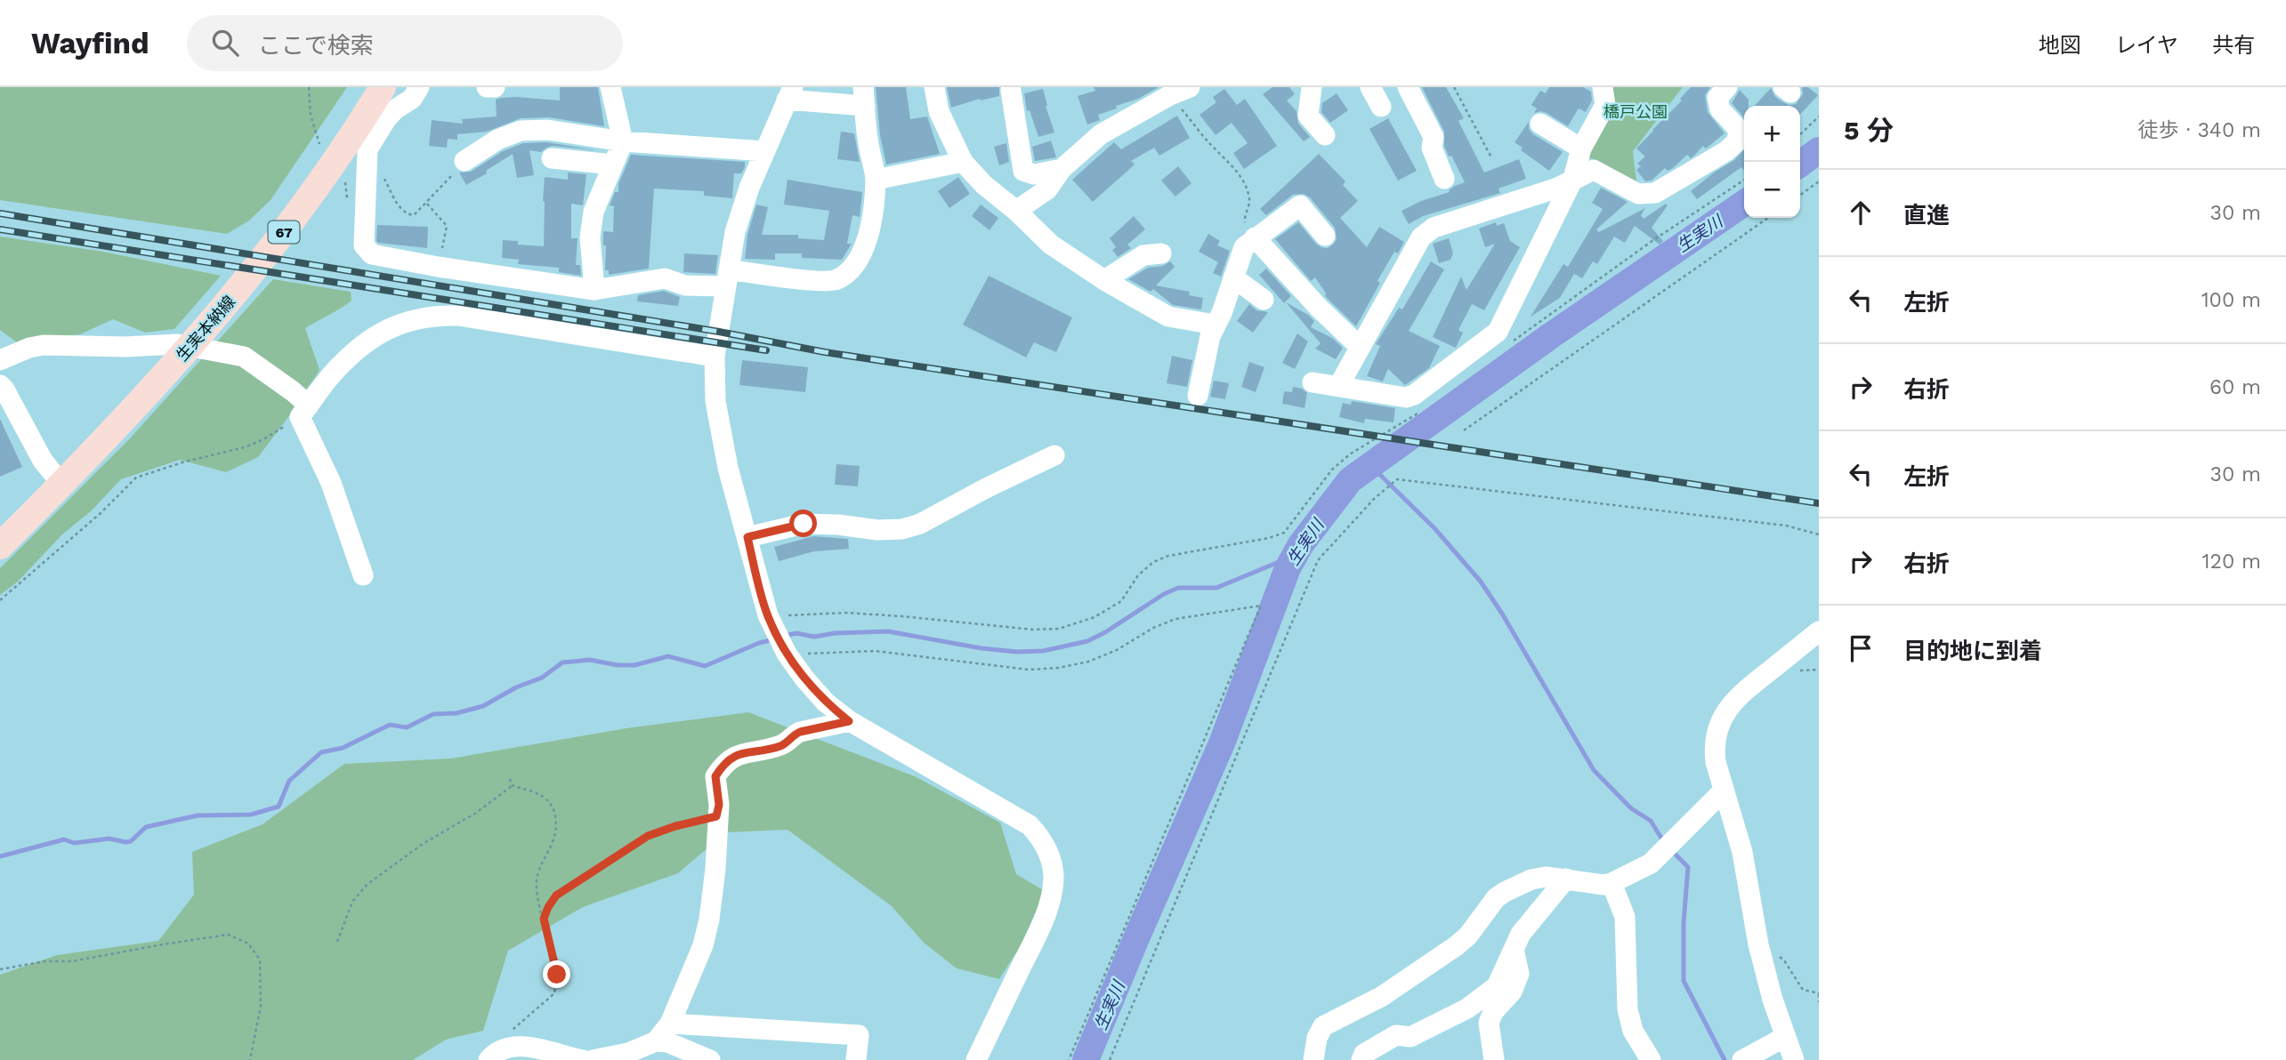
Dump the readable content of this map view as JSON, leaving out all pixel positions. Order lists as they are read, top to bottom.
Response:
{
  "streets": {
    "main road": ["67", "生実本納線"]
  },
  "water": ["生実川"],
  "parks": ["橋戸公園"],
  "page": {
    "header": "Wayfind",
    "search": "ここで検索",
    "nav": ["地図", "レイヤ", "共有"],
    "heading": ["5 分", "徒歩 · 340 m"],
    "map_buttons": ["+", "−"],
    "list": [
      ["直進", "30 m"],
      ["左折", "100 m"],
      ["右折", "60 m"],
      ["左折", "30 m"],
      ["右折", "120 m"],
      "目的地に到着"
    ]
  }
}
